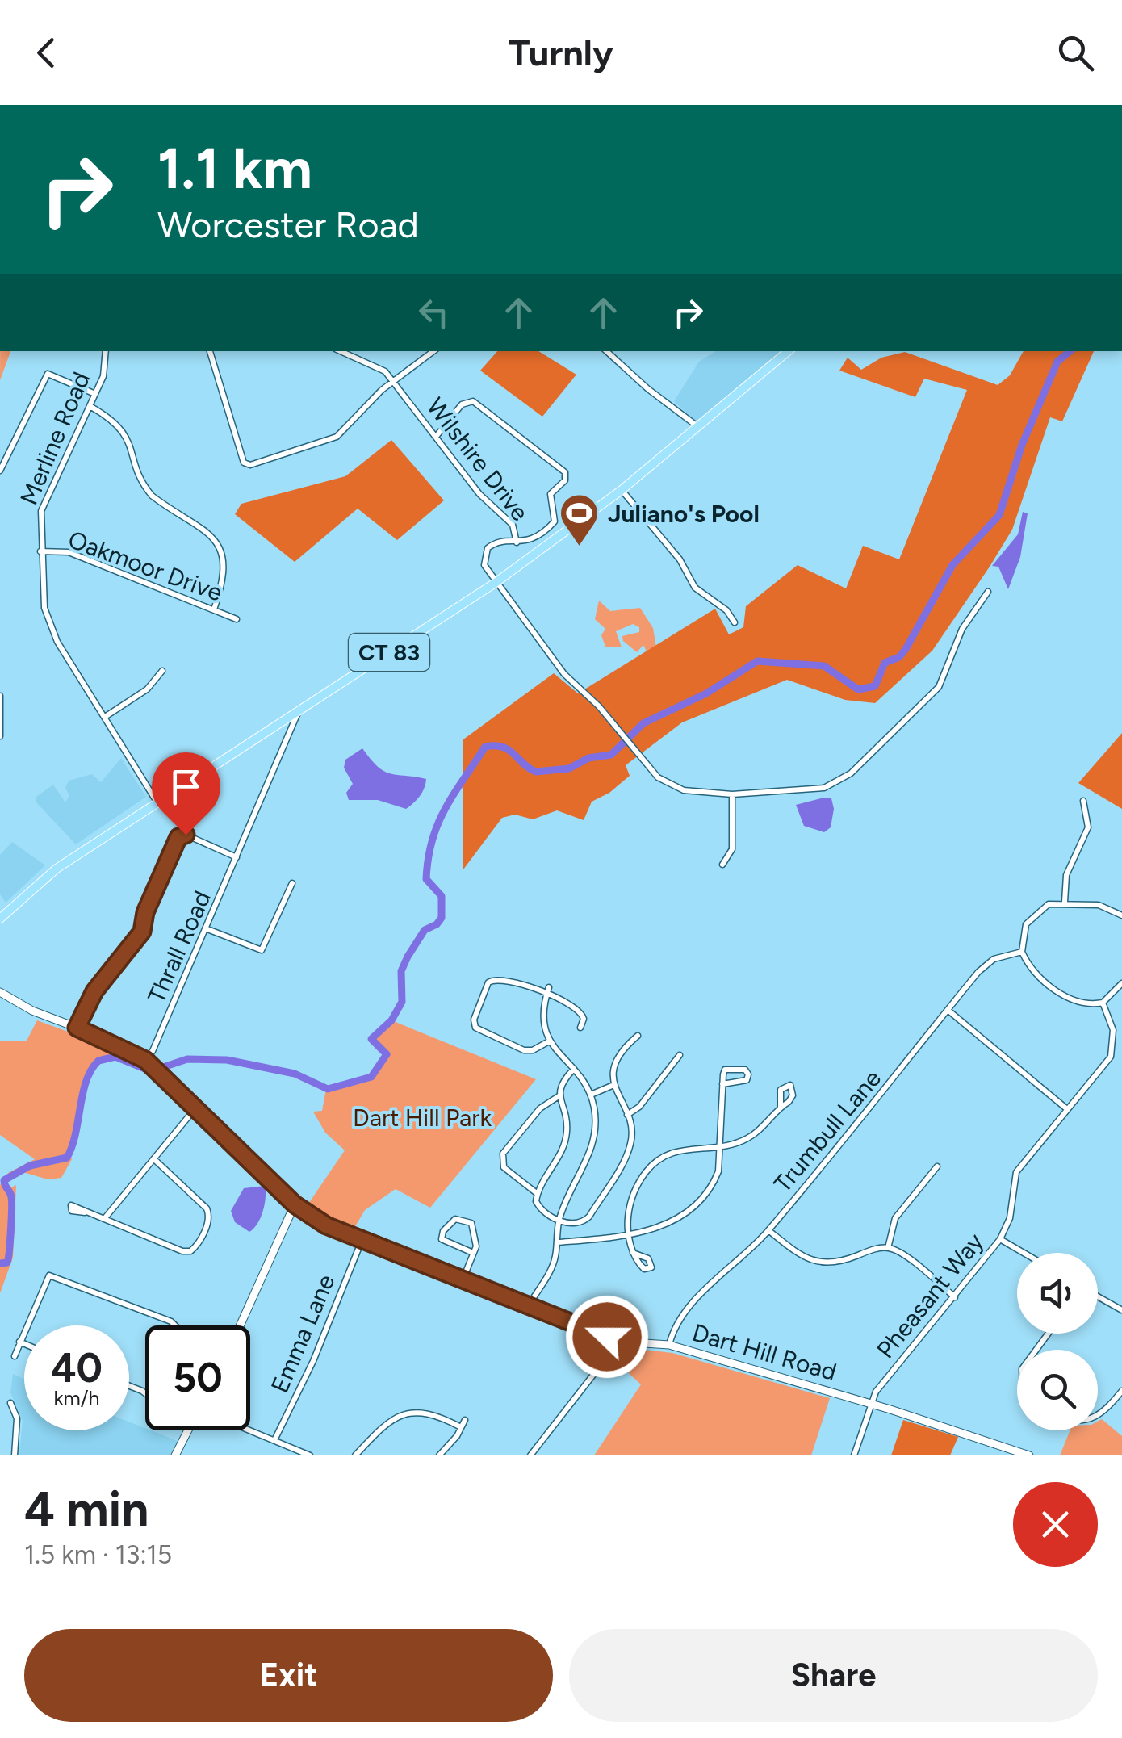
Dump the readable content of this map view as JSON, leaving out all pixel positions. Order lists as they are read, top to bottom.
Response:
{
  "streets": {
    "main road": ["CT 83", "Dart Hill Road"],
    "street": [
      "Merline Road",
      "Wilshire Drive",
      "Oakmoor Drive",
      "Thrall Road",
      "Trumbull Lane",
      "Pheasant Way",
      "Emma Lane"
    ]
  },
  "crossings": [
    ["Merline Road", "Oakmoor Drive"],
    ["Merline Road", "CT 83"],
    ["Wilshire Drive", "CT 83"],
    ["CT 83", "Thrall Road"],
    ["Thrall Road", "Dart Hill Road"],
    ["Trumbull Lane", "Dart Hill Road"],
    ["Pheasant Way", "Dart Hill Road"],
    ["Emma Lane", "Dart Hill Road"]
  ],
  "parks": ["Dart Hill Park"],
  "places": {
    "sports": ["Juliano's Pool"]
  },
  "page": {
    "header": "Turnly",
    "turn": ["1.1 km", "Worcester Road"],
    "speed": "40 km/h",
    "limit": "50",
    "heading": ["4 min", "1.5 km · 13:15"],
    "buttons": ["Exit", "Share"]
  }
}
